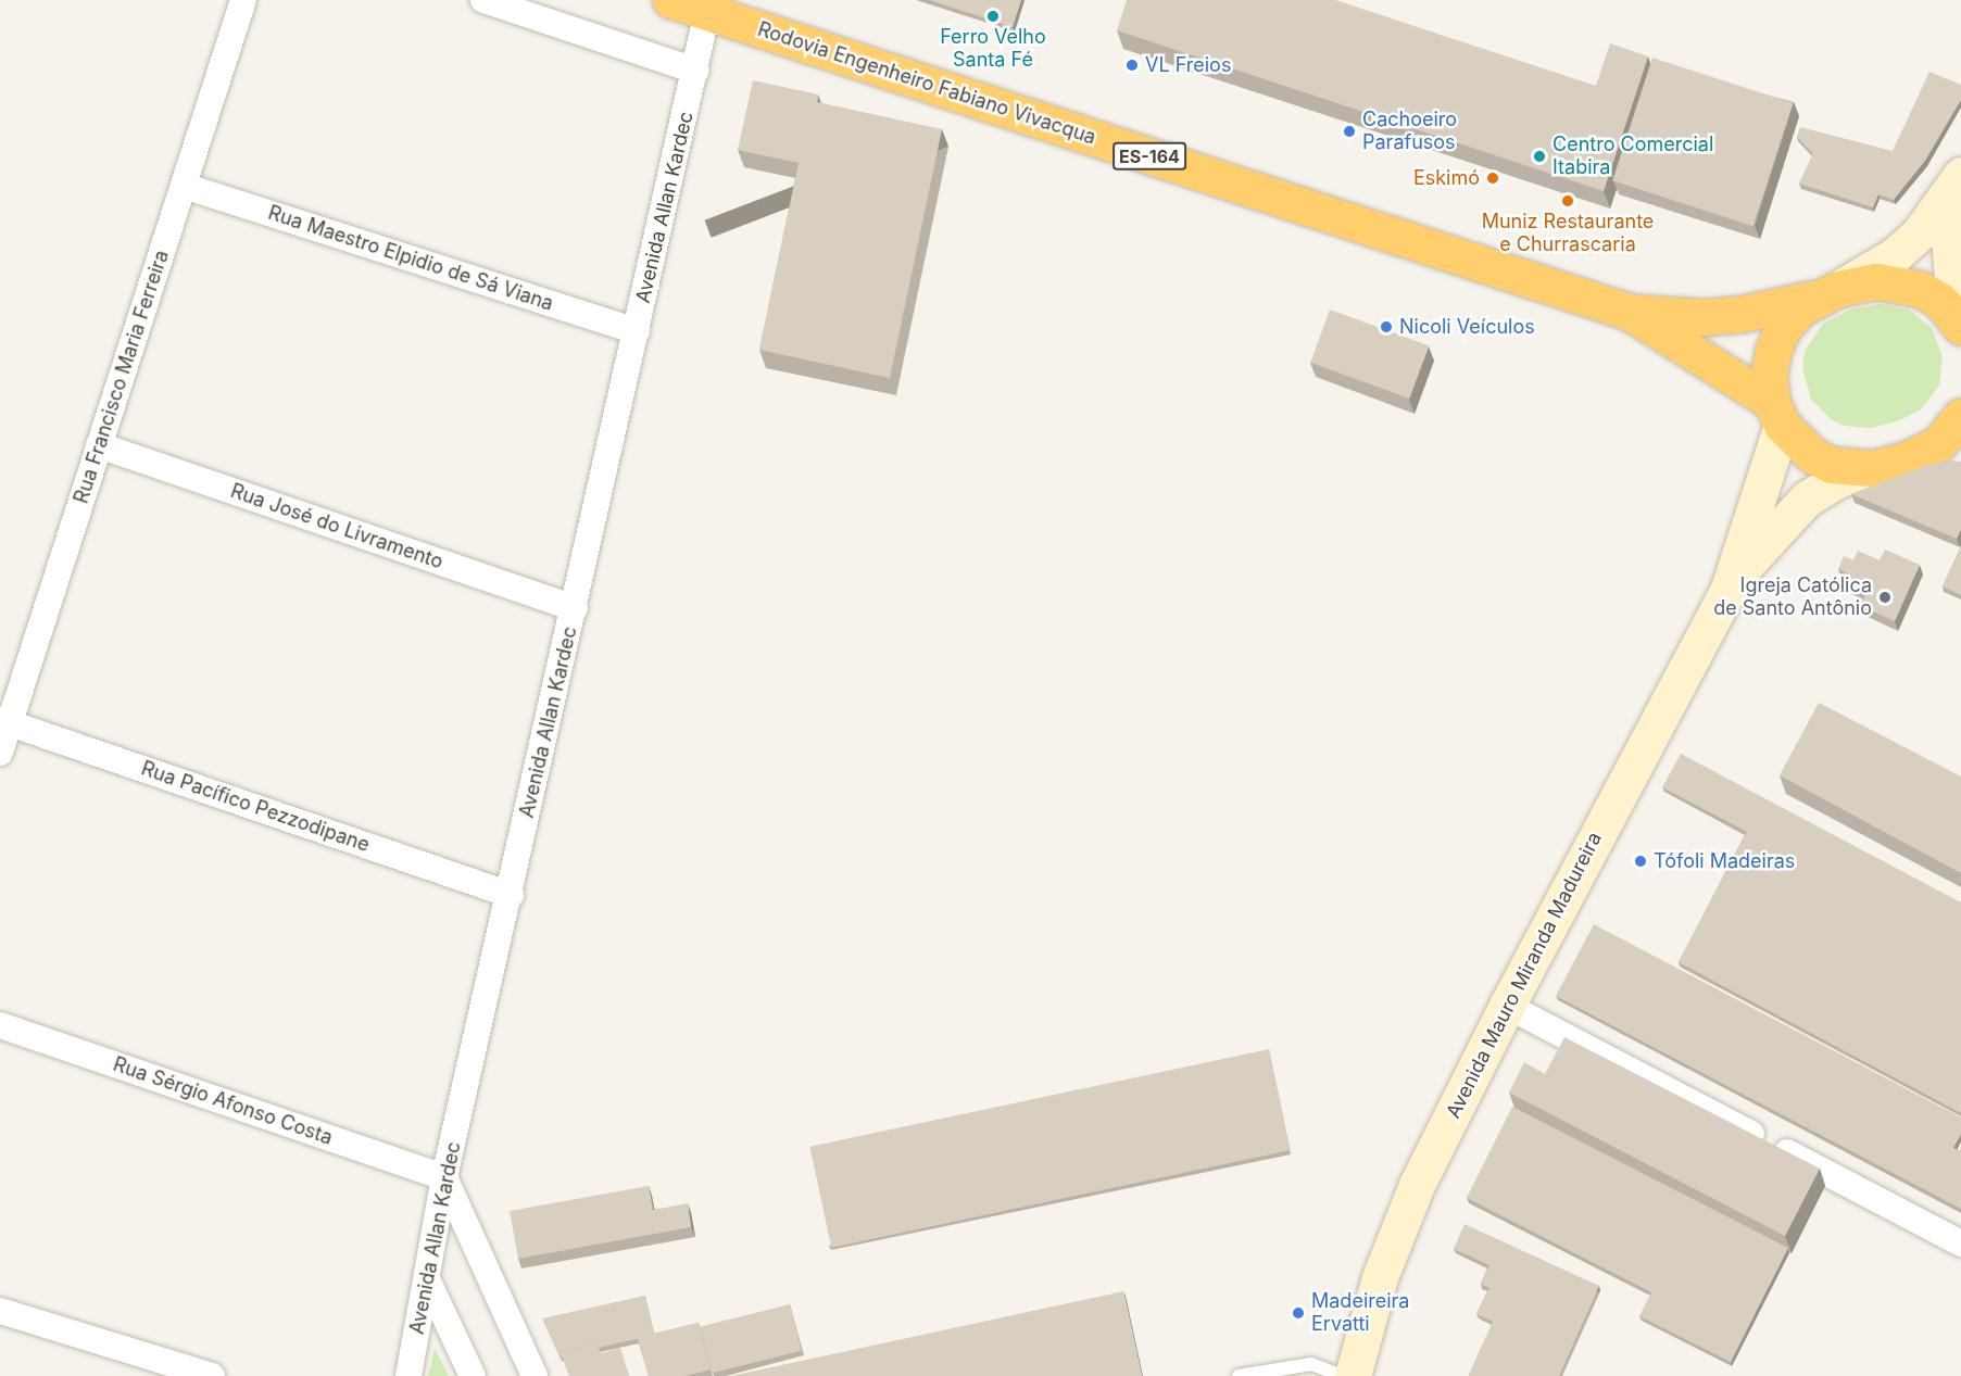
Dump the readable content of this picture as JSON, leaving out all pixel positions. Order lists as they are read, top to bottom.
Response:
{
  "streets": {
    "highway": ["Rodovia Engenheiro Fabiano Vivacqua", "ES-164"],
    "main road": ["Avenida Mauro Miranda Madureira"],
    "street": [
      "Avenida Allan Kardec",
      "Rua Maestro Elpidio de Sá Viana",
      "Rua Francisco Maria Ferreira",
      "Rua José do Livramento",
      "Rua Pacífico Pezzodipane",
      "Rua Sérgio Afonso Costa"
    ]
  },
  "crossings": [
    ["Rodovia Engenheiro Fabiano Vivacqua", "Avenida Allan Kardec"],
    ["Avenida Allan Kardec", "Rua Maestro Elpidio de Sá Viana"],
    ["Avenida Allan Kardec", "Rua José do Livramento"],
    ["Avenida Allan Kardec", "Rua Pacífico Pezzodipane"],
    ["Avenida Allan Kardec", "Rua Sérgio Afonso Costa"],
    ["Rua Maestro Elpidio de Sá Viana", "Rua Francisco Maria Ferreira"],
    ["Rua Francisco Maria Ferreira", "Rua José do Livramento"],
    ["Rua Francisco Maria Ferreira", "Rua Pacífico Pezzodipane"]
  ],
  "places": [
    "Ferro Velho Santa Fé",
    "VL Freios",
    "Cachoeiro Parafusos",
    "Centro Comercial Itabira",
    "Eskimó",
    "Muniz Restaurante e Churrascaria",
    "Nicoli Veículos",
    "Igreja Católica de Santo Antônio",
    "Tófoli Madeiras",
    "Madeireira Ervatti"
  ]
}
